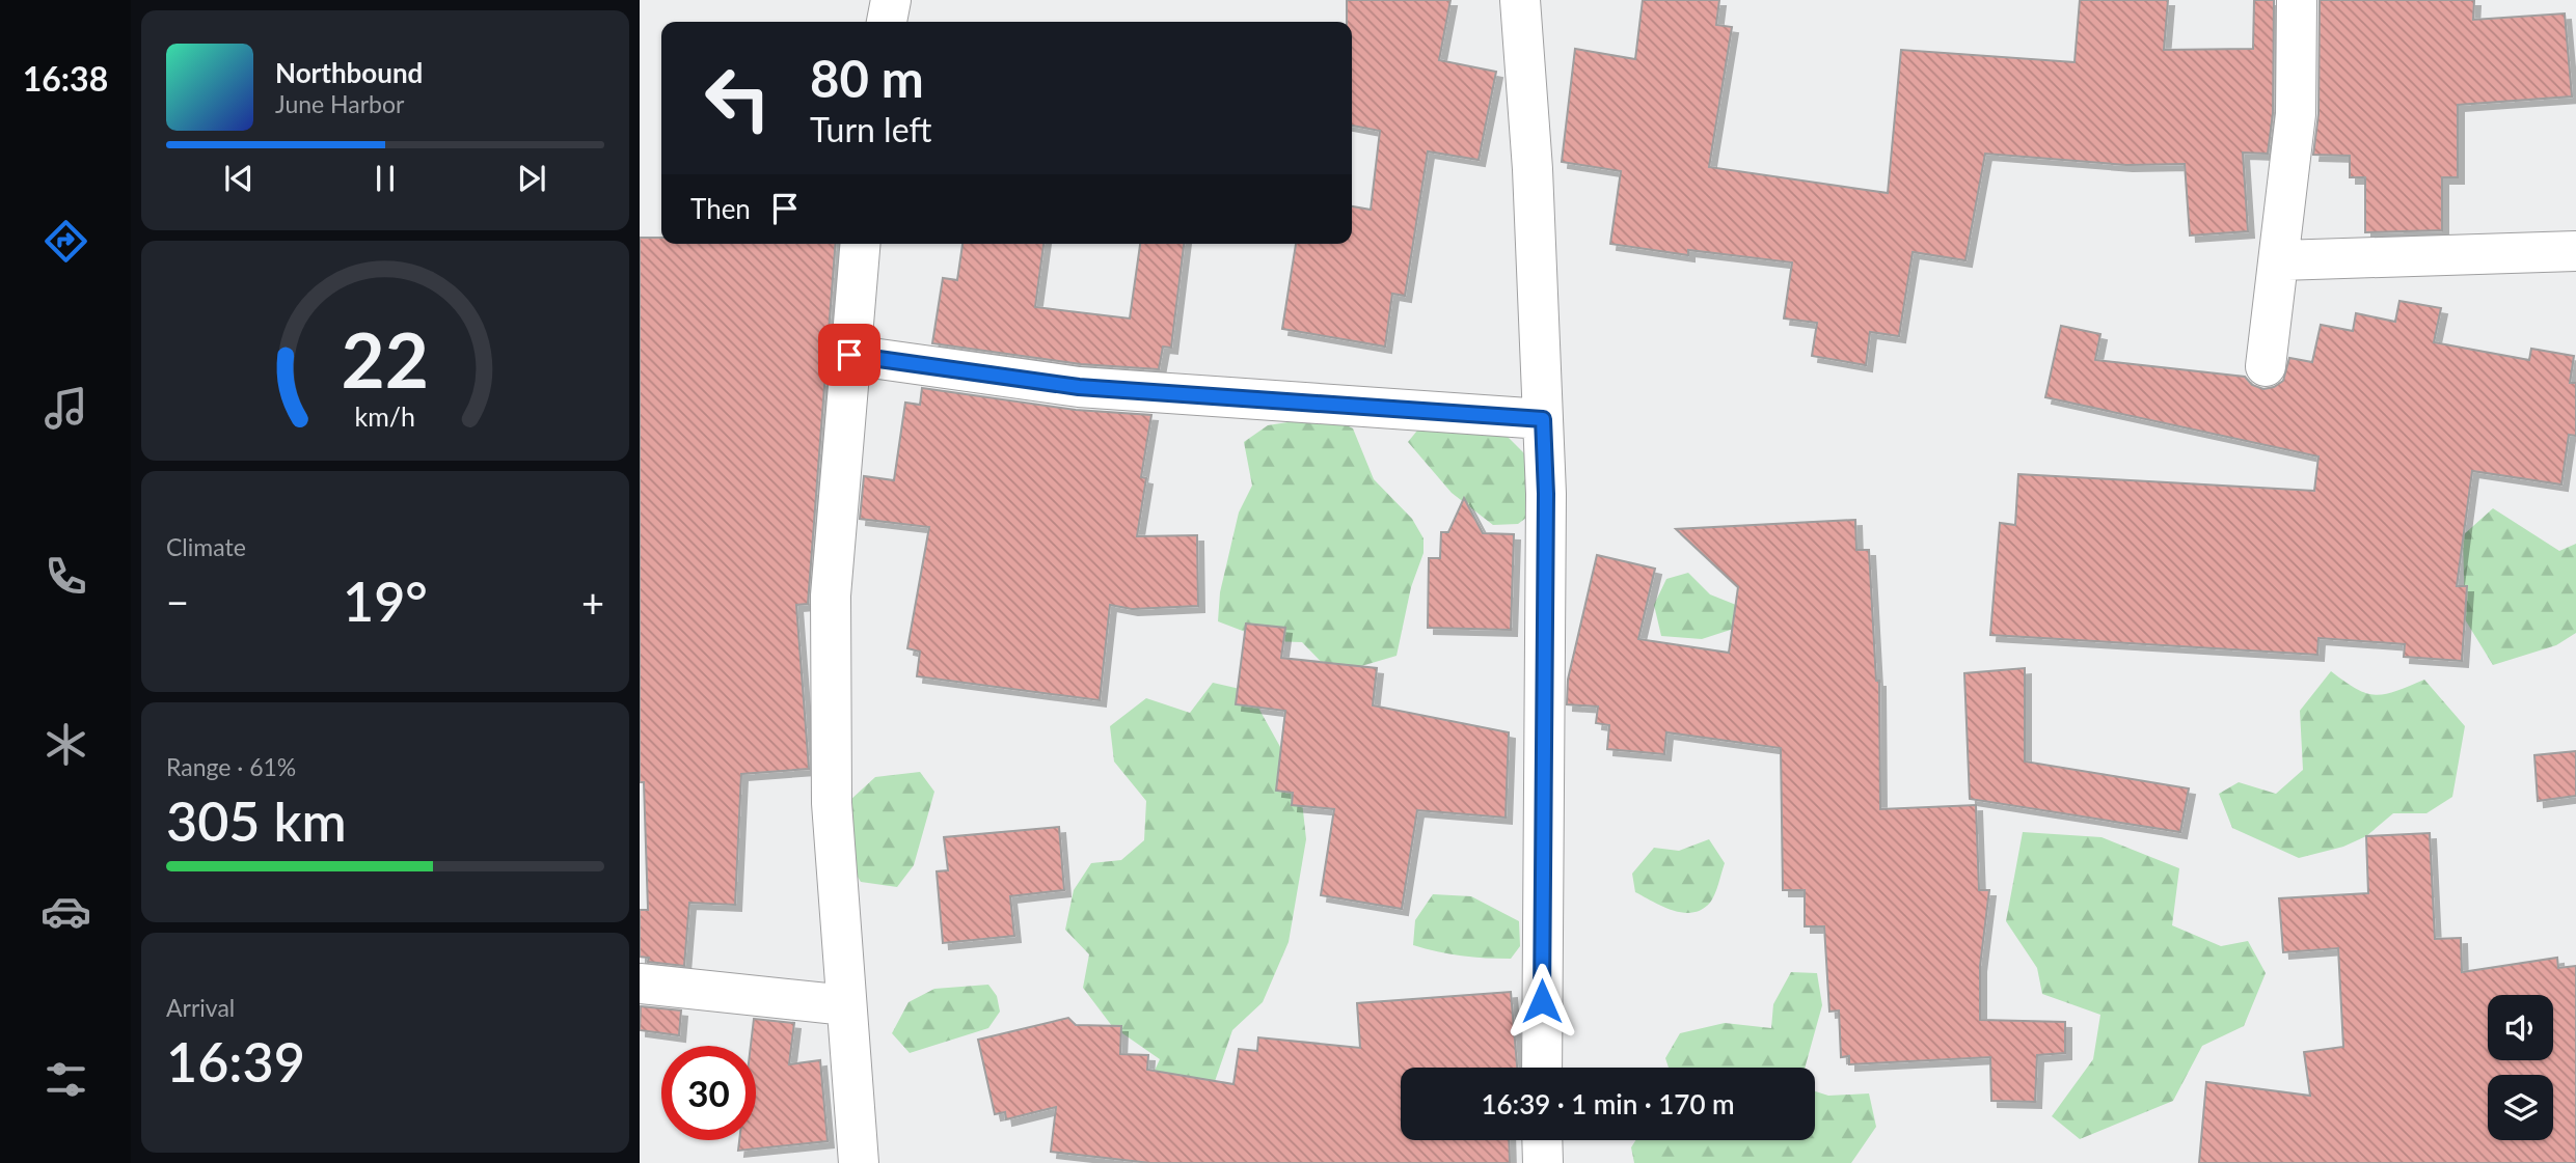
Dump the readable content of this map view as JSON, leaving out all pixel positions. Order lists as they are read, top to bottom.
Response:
{
  "page": {
    "tabs": "16:38",
    "turn": ["80 m", "Turn left"],
    "song": ["Northbound", "June Harbor"],
    "then": "Then",
    "tile": [
      "Climate",
      ["Range · 61%", "305 km"],
      ["Arrival", "16:39"]
    ],
    "heat": ["−", "19°", "+"],
    "limit": "30",
    "trip": "16:39 · 1 min · 170 m",
    "gauge": ["22", "km/h"]
  }
}
